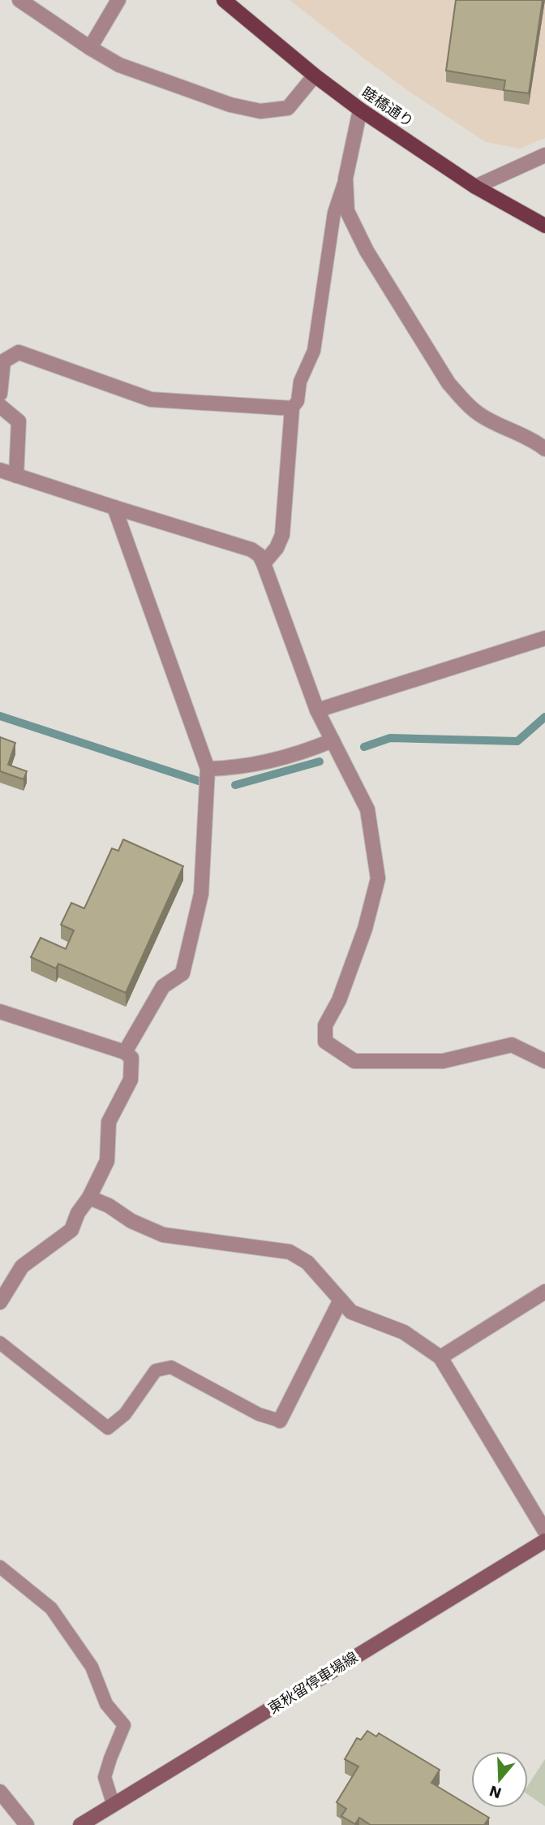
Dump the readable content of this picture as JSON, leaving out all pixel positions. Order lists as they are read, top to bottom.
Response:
{
  "streets": {
    "main road": ["睦橋通り", "東秋留停車場線"]
  },
  "north": "bottom"
}
